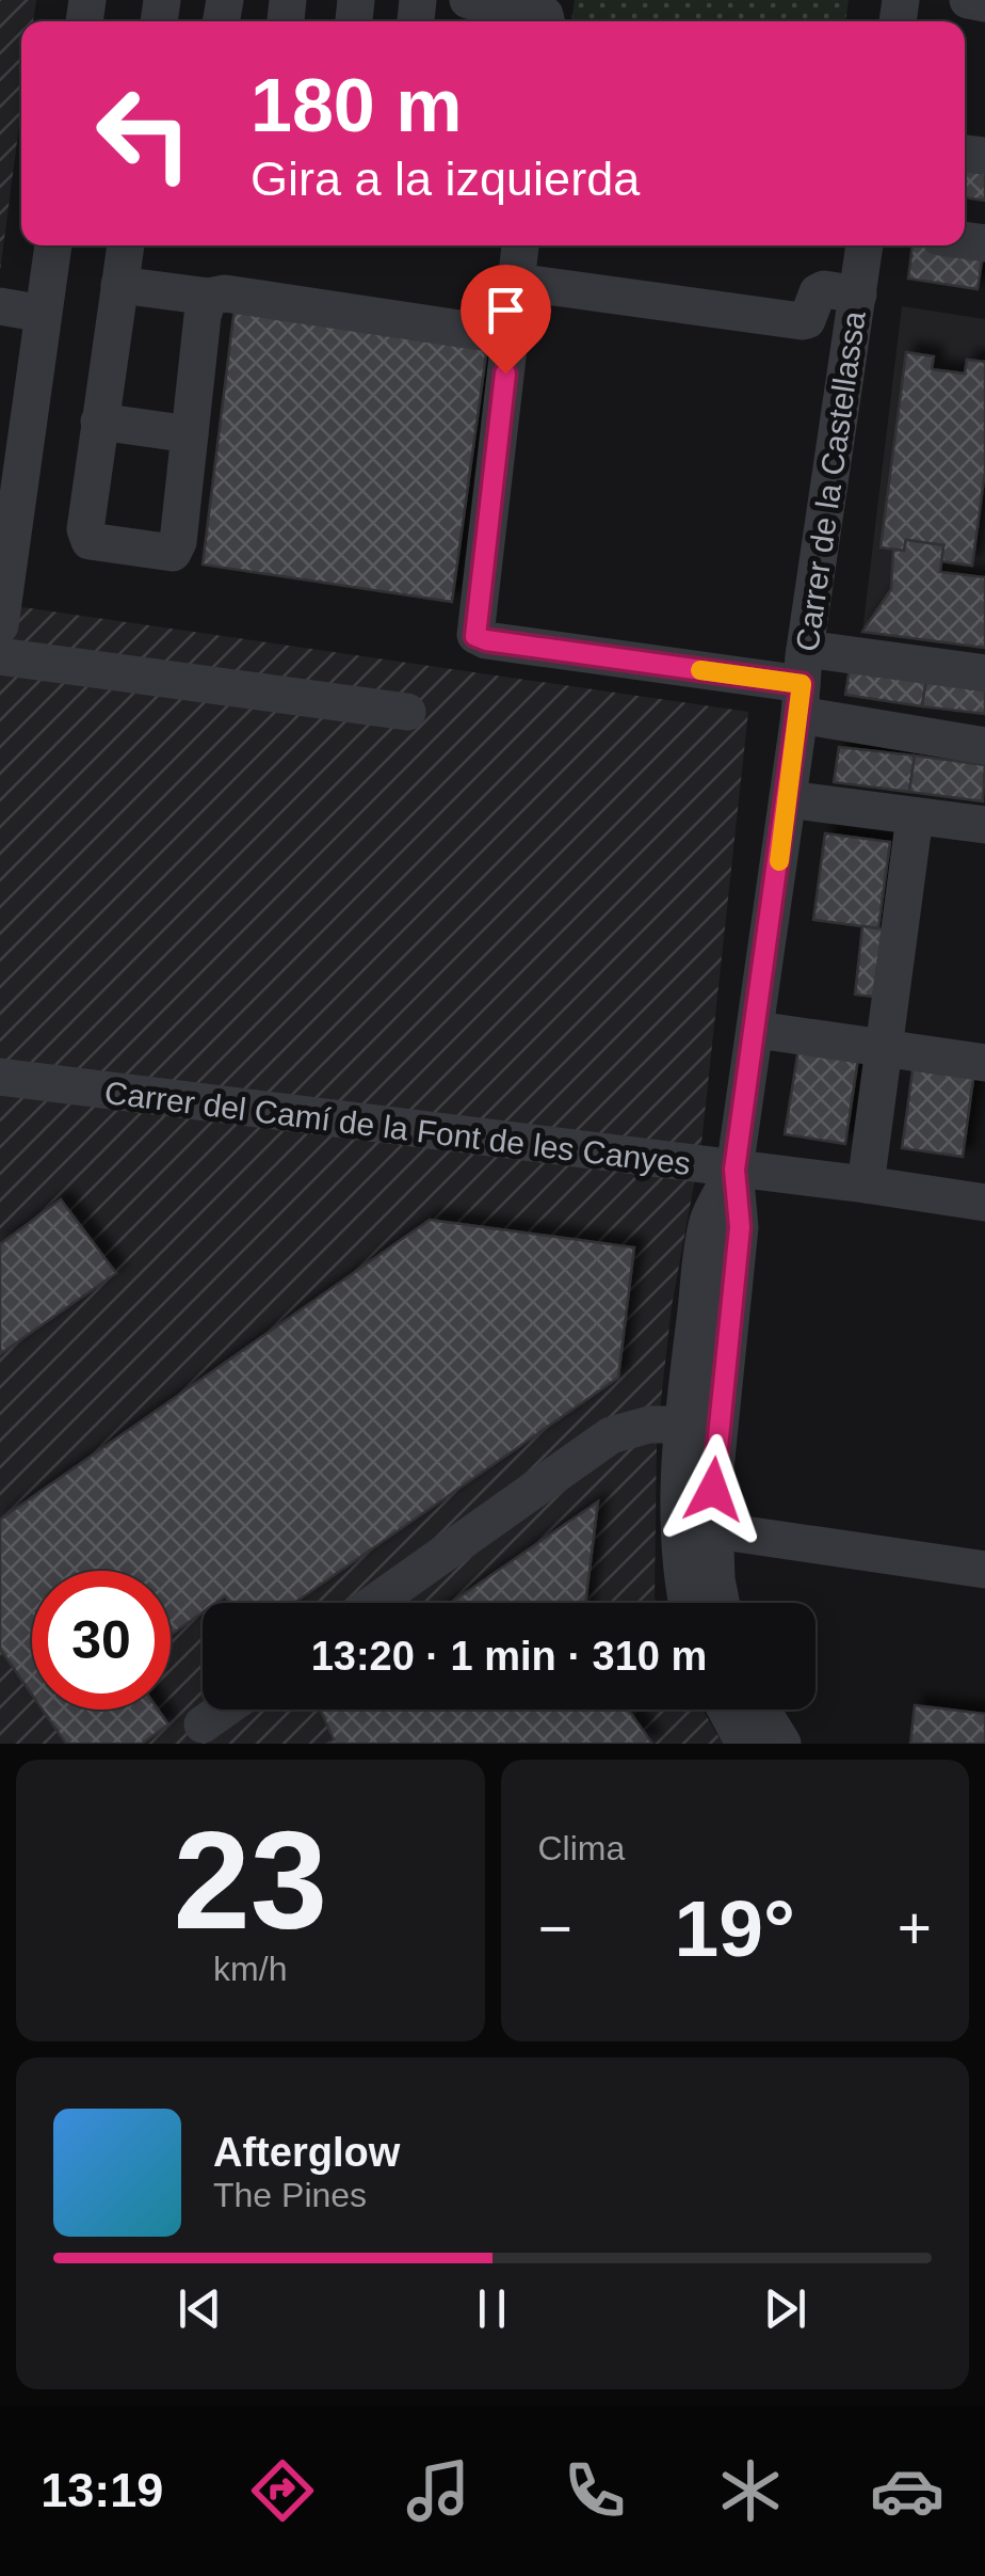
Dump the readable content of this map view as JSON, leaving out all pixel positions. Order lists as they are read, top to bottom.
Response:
{
  "streets": {
    "street": ["Carrer de la Castellassa", "Carrer del Camí de la Font de les Canyes"]
  },
  "crossings": [
    ["Carrer de la Castellassa", "Carrer del Camí de la Font de les Canyes"]
  ],
  "page": {
    "turn": ["180 m", "Gira a la izquierda"],
    "limit": "30",
    "trip": "13:20 · 1 min · 310 m",
    "tile": [
      ["23", "km/h"],
      "Clima"
    ],
    "heat": ["−", "19°", "+"],
    "song": ["Afterglow", "The Pines"],
    "tabs": "13:19"
  }
}
